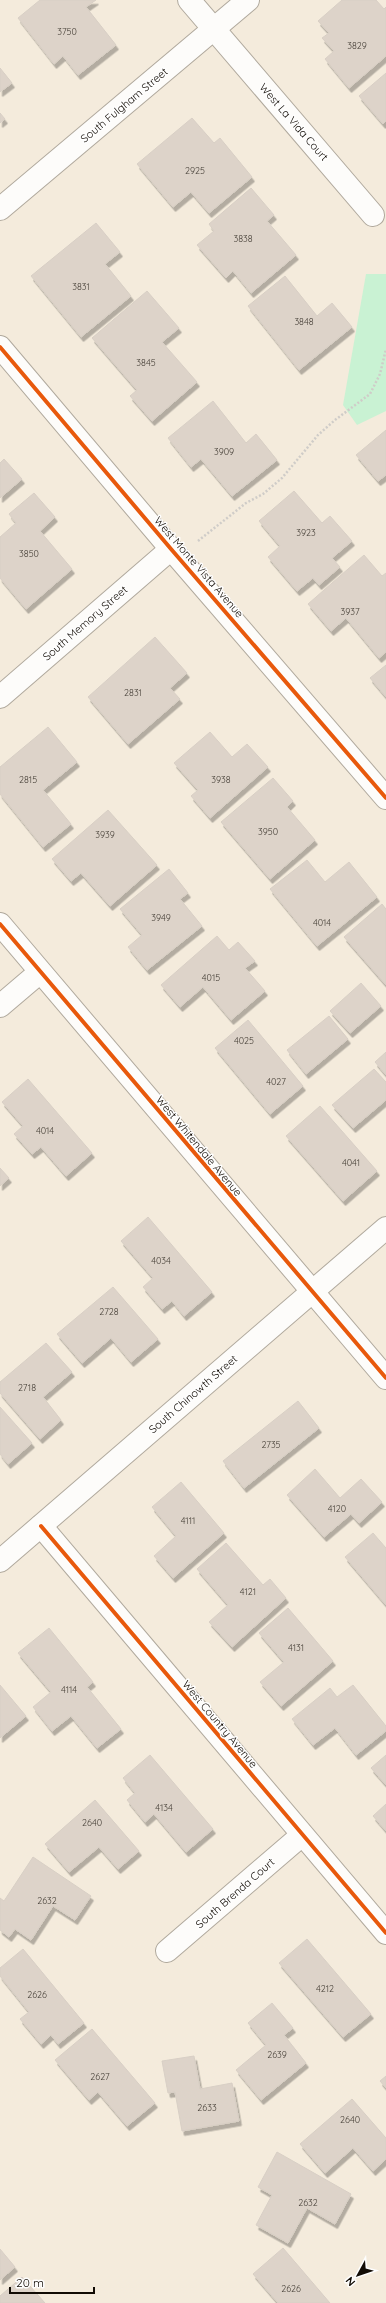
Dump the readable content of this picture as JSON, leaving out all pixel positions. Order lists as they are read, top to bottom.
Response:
{
  "streets": {
    "street": [
      "South Fulgham Street",
      "West La Vida Court",
      "West Monte Vista Avenue",
      "South Memory Street",
      "West Whitendale Avenue",
      "South Chinowth Street",
      "West Country Avenue",
      "South Brenda Court"
    ]
  },
  "crossings": [
    ["South Fulgham Street", "West La Vida Court"],
    ["West Monte Vista Avenue", "South Memory Street"],
    ["West Whitendale Avenue", "South Chinowth Street"],
    ["South Chinowth Street", "West Country Avenue"],
    ["West Country Avenue", "South Brenda Court"]
  ],
  "house_numbers": [
    "3750",
    "3829",
    "2925",
    "3838",
    "3831",
    "3848",
    "3845",
    "3909",
    "3923",
    "3850",
    "3937",
    "2831",
    "2815",
    "3938",
    "3950",
    "3939",
    "3949",
    "4014",
    "4015",
    "4025",
    "4027",
    "4014",
    "4041",
    "4034",
    "2728",
    "2718",
    "2735",
    "4120",
    "4111",
    "4121",
    "4131",
    "4114",
    "4134",
    "2640",
    "2632",
    "4212",
    "2626",
    "2639",
    "2627",
    "2633",
    "2640",
    "2632",
    "2626"
  ],
  "scale_bar": "20 m",
  "north": "bottom left"
}
